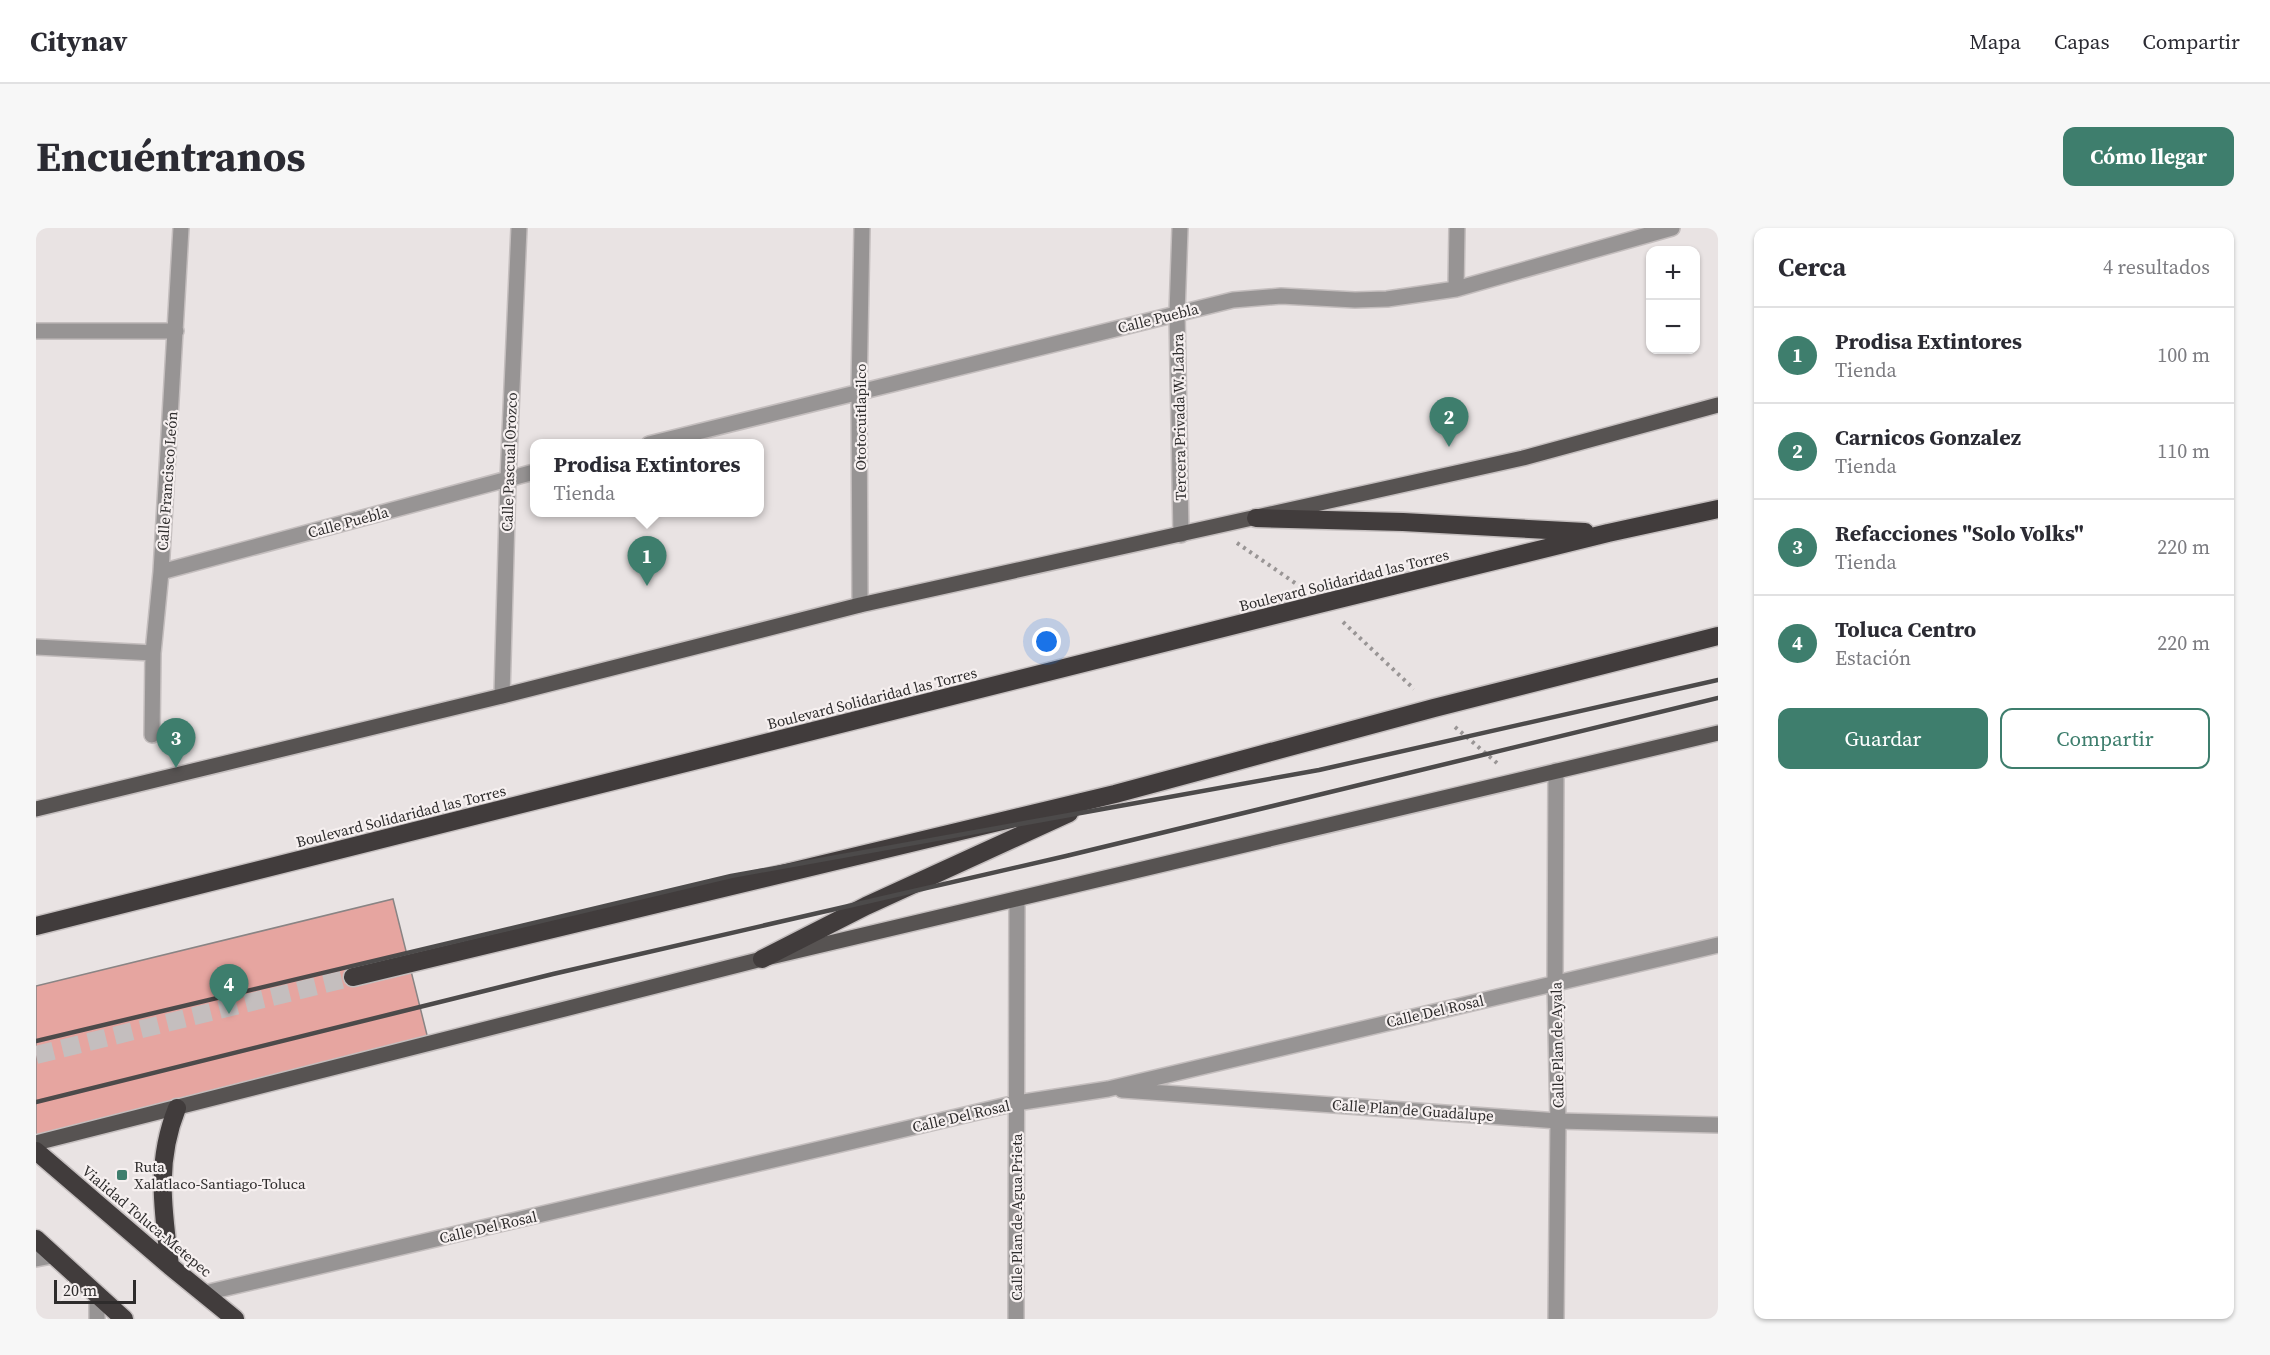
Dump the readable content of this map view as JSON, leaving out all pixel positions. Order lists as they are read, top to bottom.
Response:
{
  "streets": {
    "highway": ["Boulevard Solidaridad las Torres", "Vialidad Toluca-Metepec"],
    "street": [
      "Calle Puebla",
      "Ototocuitlapilco",
      "Tercera Privada W. Labra",
      "Calle Pascual Orozco",
      "Calle Francisco León",
      "Calle Del Rosal",
      "Calle Plan de Ayala",
      "Calle Plan de Guadalupe",
      "Calle Plan de Agua Prieta"
    ]
  },
  "crossings": [
    ["Calle Puebla", "Ototocuitlapilco"],
    ["Calle Puebla", "Tercera Privada W. Labra"],
    ["Calle Puebla", "Calle Pascual Orozco"],
    ["Calle Puebla", "Calle Francisco León"],
    ["Calle Del Rosal", "Calle Plan de Ayala"],
    ["Calle Del Rosal", "Calle Plan de Guadalupe"],
    ["Calle Del Rosal", "Calle Plan de Agua Prieta"],
    ["Calle Del Rosal", "Vialidad Toluca-Metepec"],
    ["Calle Plan de Ayala", "Calle Plan de Guadalupe"]
  ],
  "places": {
    "transit": ["Ruta Xalatlaco-Santiago-Toluca"]
  },
  "scale_bar": "20 m",
  "page": {
    "header": "Citynav",
    "nav": ["Mapa", "Capas", "Compartir"],
    "title": "Encuéntranos",
    "buttons": [
      "Cómo llegar",
      ["Guardar", "Compartir"]
    ],
    "heading": ["Cerca", "4 resultados"],
    "map_buttons": ["+", "−"],
    "list": [
      {
        "mark": "1",
        "name": "Prodisa Extintores",
        "note": "Tienda",
        "value": "100 m"
      },
      {
        "mark": "2",
        "name": "Carnicos Gonzalez",
        "note": "Tienda",
        "value": "110 m"
      },
      {
        "mark": "3",
        "name": "Refacciones \"Solo Volks\"",
        "note": "Tienda",
        "value": "220 m"
      },
      {
        "mark": "4",
        "name": "Toluca Centro",
        "note": "Estación",
        "value": "220 m"
      }
    ],
    "pins": [
      "2",
      "1",
      "3",
      "4"
    ],
    "popup": ["Prodisa Extintores", "Tienda"],
    "scale": "20 m"
  }
}
